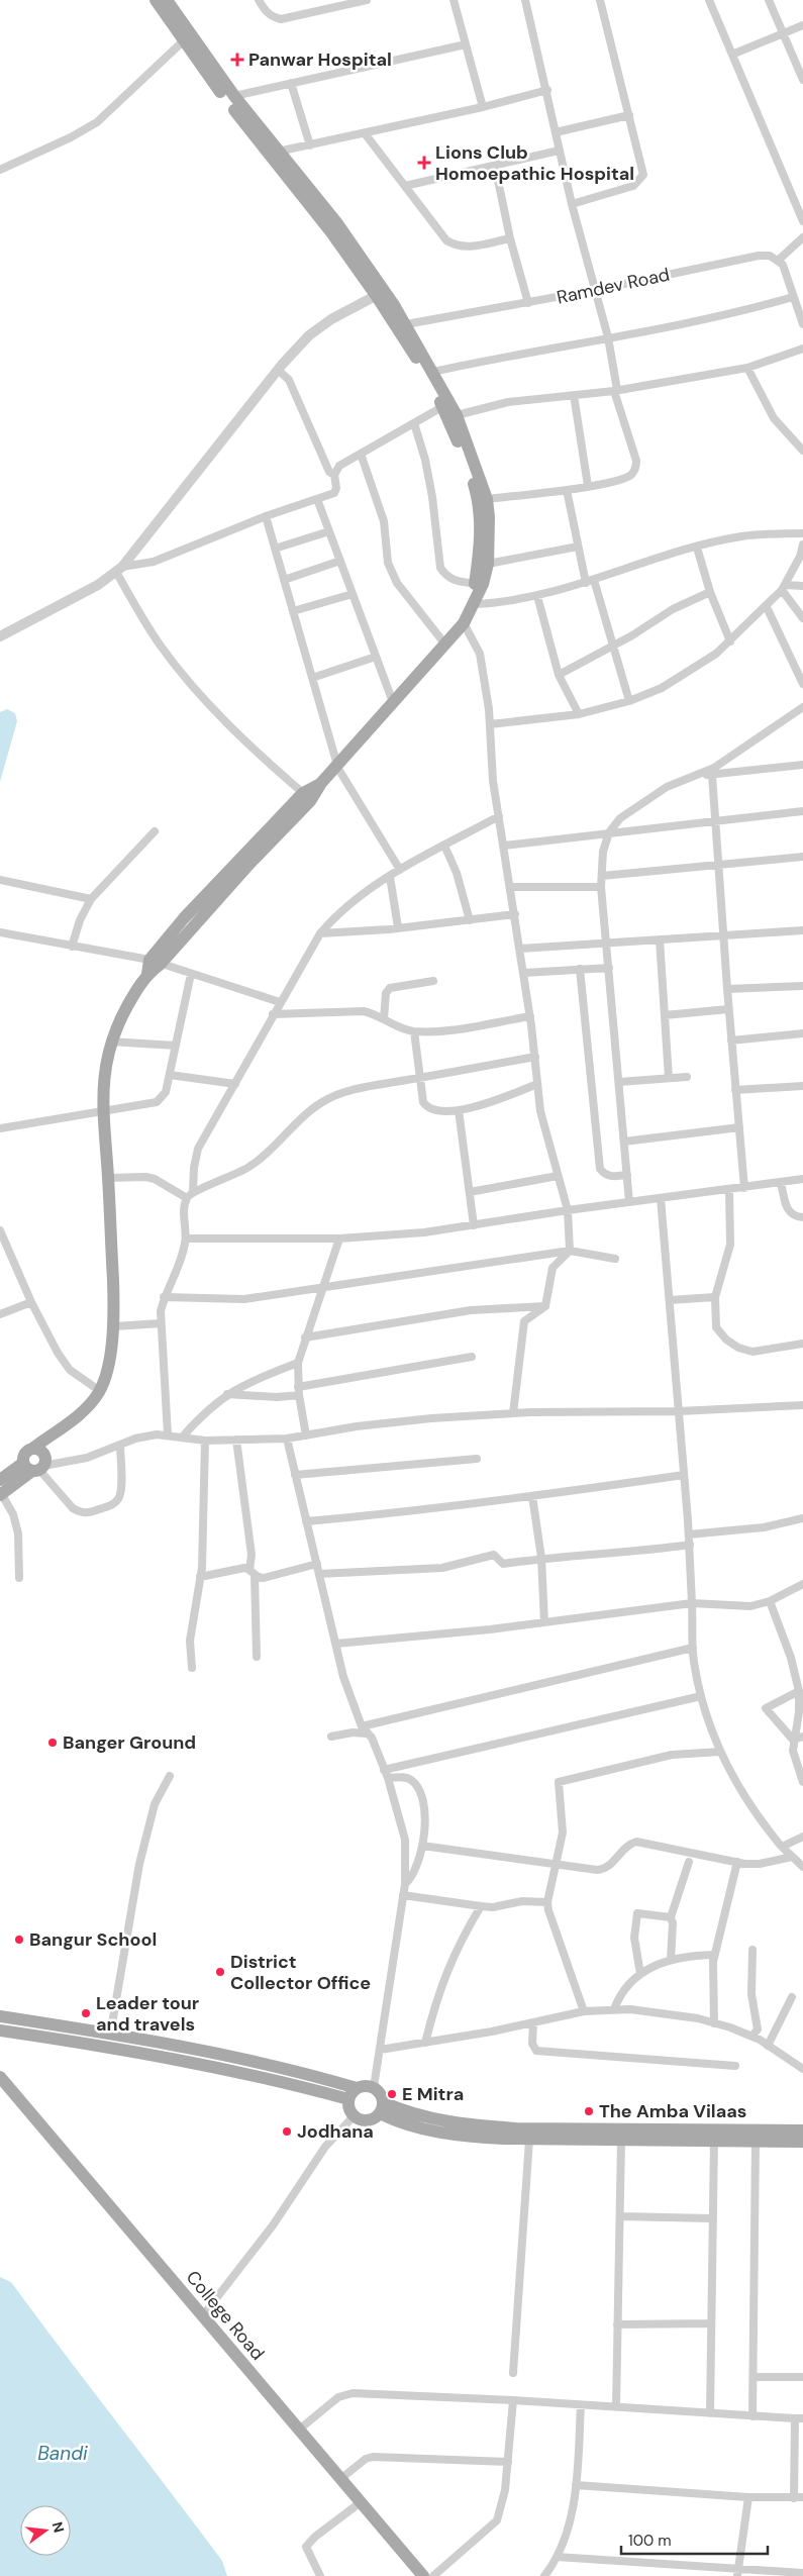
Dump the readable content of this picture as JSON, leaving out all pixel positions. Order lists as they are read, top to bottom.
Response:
{
  "streets": {
    "main road": ["College Road"],
    "street": ["Ramdev Road"]
  },
  "water": ["Bandi"],
  "places": {
    "health": ["Panwar Hospital", "Lions Club Homoepathic Hospital"],
    "other": [
      "Banger Ground",
      "Bangur School",
      "District Collector Office",
      "Leader tour and travels",
      "E Mitra",
      "The Amba Vilaas",
      "Jodhana"
    ]
  },
  "scale_bar": "100 m",
  "north": "right"
}
